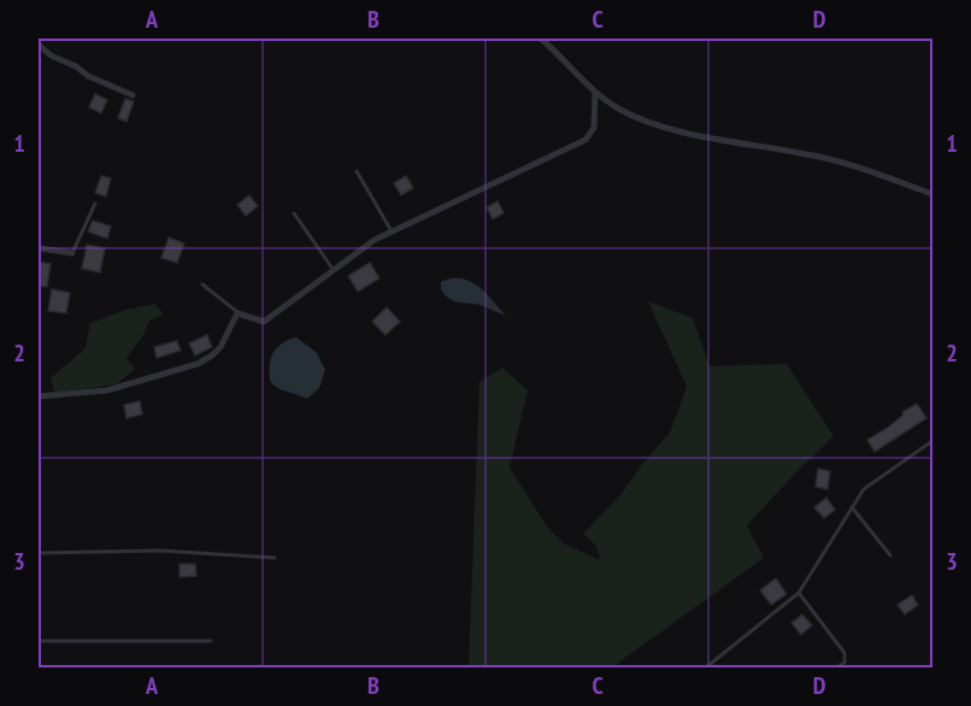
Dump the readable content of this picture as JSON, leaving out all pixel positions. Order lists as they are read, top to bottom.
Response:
{
  "grid": {
    "columns": [
      "A",
      "B",
      "C",
      "D"
    ],
    "rows": ["1", "2", "3"]
  }
}
